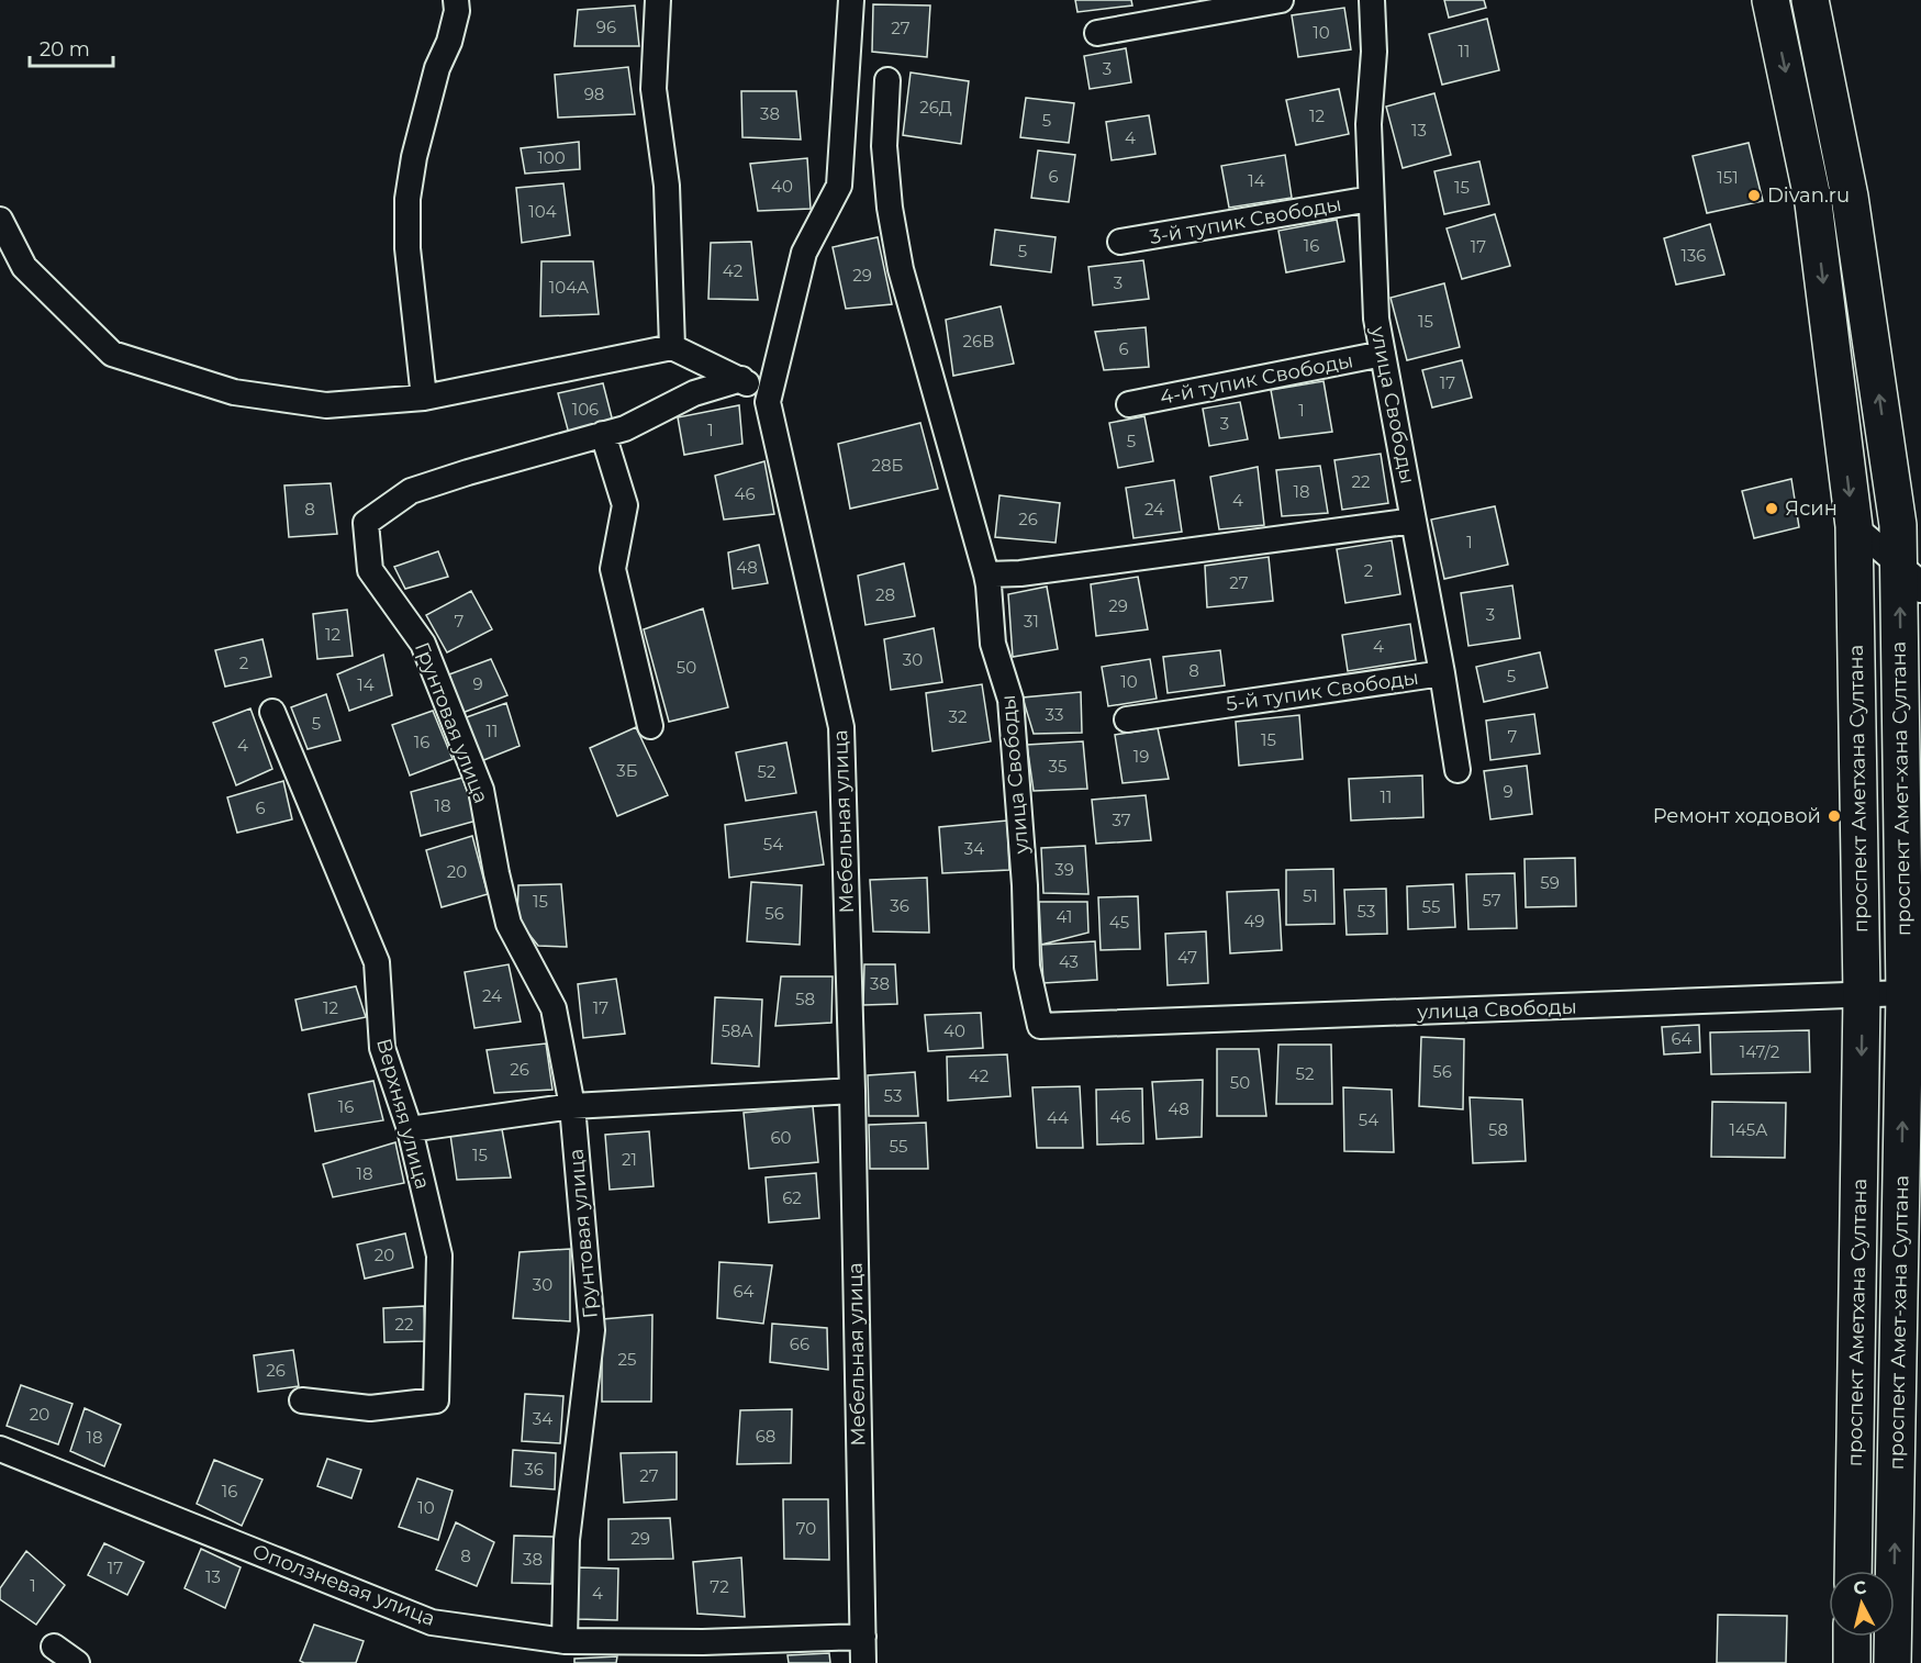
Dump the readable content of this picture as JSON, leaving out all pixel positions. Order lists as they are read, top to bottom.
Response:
{
  "streets": {
    "main road": ["проспект Аметхана Султана", "проспект Амет-хана Султана"],
    "street": [
      "3-й тупик Свободы",
      "4-й тупик Свободы",
      "улица Свободы",
      "5-й тупик Свободы",
      "Грунтовая улица",
      "Мебельная улица",
      "Верхняя улица",
      "Оползневая улица"
    ]
  },
  "crossings": [
    ["3-й тупик Свободы", "улица Свободы"],
    ["4-й тупик Свободы", "улица Свободы"],
    ["улица Свободы", "5-й тупик Свободы"],
    ["улица Свободы", "проспект Аметхана Султана"],
    ["улица Свободы", "проспект Амет-хана Султана"],
    ["Грунтовая улица", "Оползневая улица"],
    ["Мебельная улица", "Оползневая улица"]
  ],
  "one_way": ["проспект Аметхана Султана", "проспект Амет-хана Султана"],
  "places": ["Divan.ru", "Ясин", "Ремонт ходовой"],
  "house_numbers": [
    "96",
    "27",
    "10",
    "11",
    "3",
    "98",
    "26Д",
    "38",
    "12",
    "5",
    "13",
    "4",
    "100",
    "6",
    "151",
    "14",
    "40",
    "15",
    "104",
    "16",
    "17",
    "5",
    "136",
    "42",
    "29",
    "3",
    "104А",
    "15",
    "26В",
    "6",
    "17",
    "106",
    "1",
    "3",
    "1",
    "5",
    "28Б",
    "22",
    "18",
    "46",
    "4",
    "8",
    "24",
    "26",
    "1",
    "48",
    "2",
    "27",
    "28",
    "29",
    "3",
    "7",
    "31",
    "12",
    "4",
    "30",
    "2",
    "50",
    "8",
    "5",
    "10",
    "9",
    "14",
    "33",
    "32",
    "5",
    "11",
    "7",
    "15",
    "16",
    "4",
    "19",
    "35",
    "3Б",
    "52",
    "9",
    "11",
    "18",
    "6",
    "37",
    "54",
    "34",
    "39",
    "20",
    "59",
    "51",
    "57",
    "15",
    "36",
    "55",
    "53",
    "56",
    "41",
    "49",
    "45",
    "47",
    "43",
    "38",
    "24",
    "58",
    "12",
    "17",
    "58А",
    "40",
    "64",
    "147/2",
    "26",
    "56",
    "52",
    "42",
    "50",
    "53",
    "16",
    "48",
    "46",
    "44",
    "54",
    "58",
    "145А",
    "60",
    "55",
    "15",
    "21",
    "18",
    "62",
    "20",
    "30",
    "64",
    "22",
    "66",
    "25",
    "26",
    "20",
    "34",
    "68",
    "18",
    "36",
    "27",
    "16",
    "10",
    "70",
    "29",
    "8",
    "38",
    "17",
    "13",
    "1",
    "72",
    "4"
  ],
  "scale_bar": "20 m",
  "north": "top"
}
